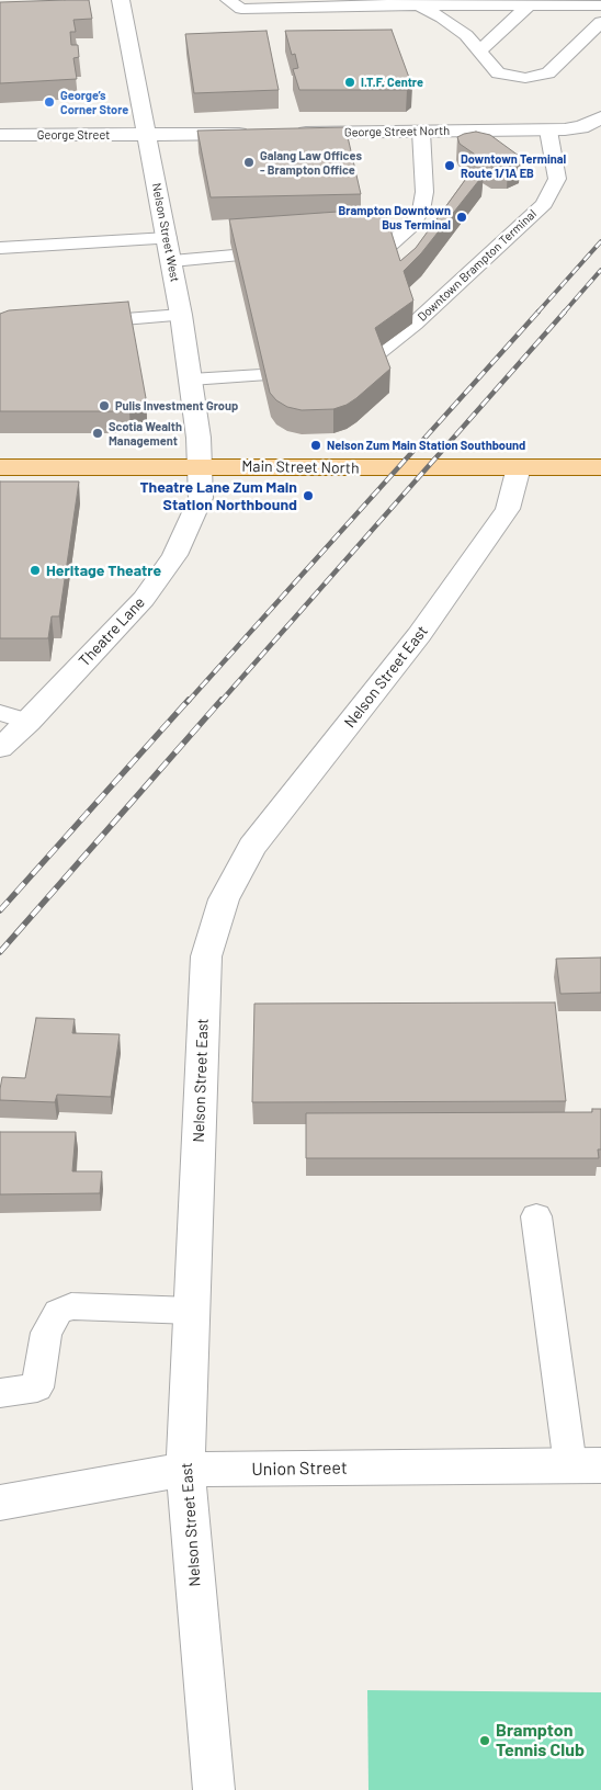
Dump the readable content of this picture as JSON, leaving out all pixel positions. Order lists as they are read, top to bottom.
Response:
{
  "streets": {
    "main road": ["Main Street North"],
    "street": [
      "George Street North",
      "George Street",
      "Nelson Street West",
      "Theatre Lane",
      "Nelson Street East",
      "Union Street"
    ],
    "lane": ["Downtown Brampton Terminal"]
  },
  "crossings": [
    ["George Street North", "Downtown Brampton Terminal"],
    ["George Street", "Nelson Street West"],
    ["Nelson Street West", "Main Street North"],
    ["Nelson Street West", "Theatre Lane"],
    ["Main Street North", "Theatre Lane"],
    ["Main Street North", "Nelson Street East"],
    ["Nelson Street East", "Union Street"]
  ],
  "places": [
    "I.T.F. Centre",
    "George’s Corner Store",
    "Galang Law Offices - Brampton Office",
    "Downtown Terminal Route 1/1A EB",
    "Brampton Downtown Bus Terminal",
    "Pulis Investment Group",
    "Scotia Wealth Management",
    "Nelson Zum Main Station Southbound",
    "Theatre Lane Zum Main Station Northbound",
    "Heritage Theatre",
    "Brampton Tennis Club"
  ]
}
